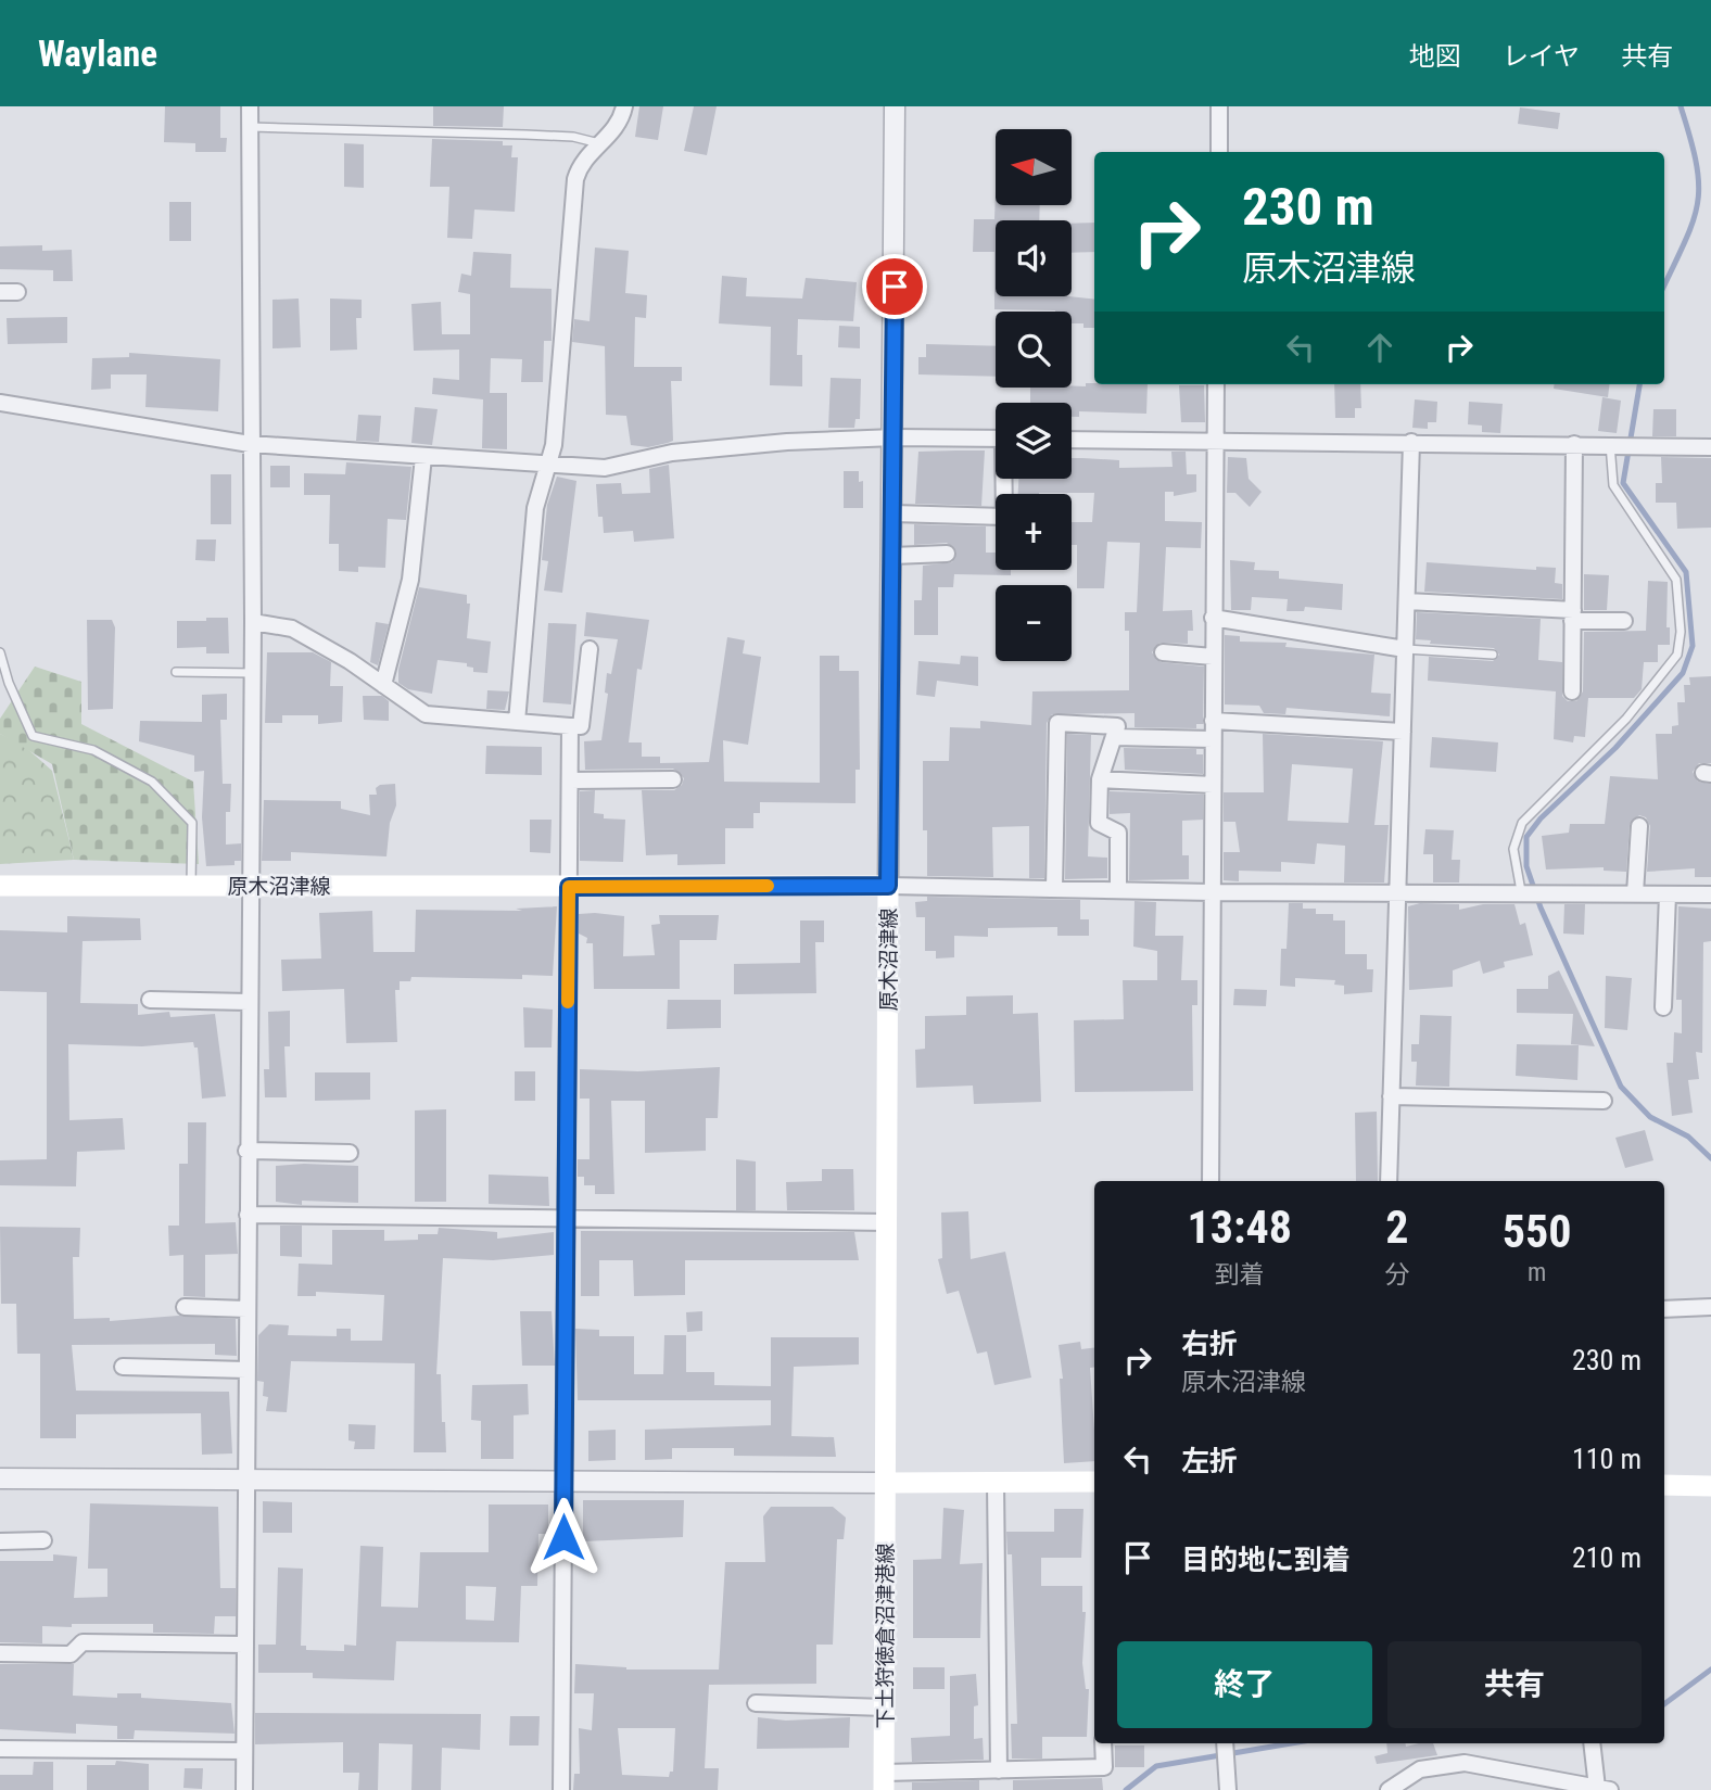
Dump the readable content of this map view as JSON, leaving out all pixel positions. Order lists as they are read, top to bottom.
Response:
{
  "streets": {
    "main road": ["原木沼津線", "下土狩徳倉沼津港線"]
  },
  "crossings": [
    ["原木沼津線", "下土狩徳倉沼津港線"]
  ],
  "north": "left",
  "page": {
    "header": "Waylane",
    "nav": ["地図", "レイヤ", "共有"],
    "map_buttons": ["+", "−"],
    "turn": ["230 m", "原木沼津線"],
    "eta": [
      "13:48",
      "到着",
      "2",
      "分",
      "550",
      "m"
    ],
    "list": [
      {
        "name": "右折",
        "note": "原木沼津線",
        "value": "230 m"
      },
      {
        "name": "左折",
        "value": "110 m"
      },
      {
        "name": "目的地に到着",
        "value": "210 m"
      }
    ],
    "buttons": ["終了", "共有"]
  }
}
